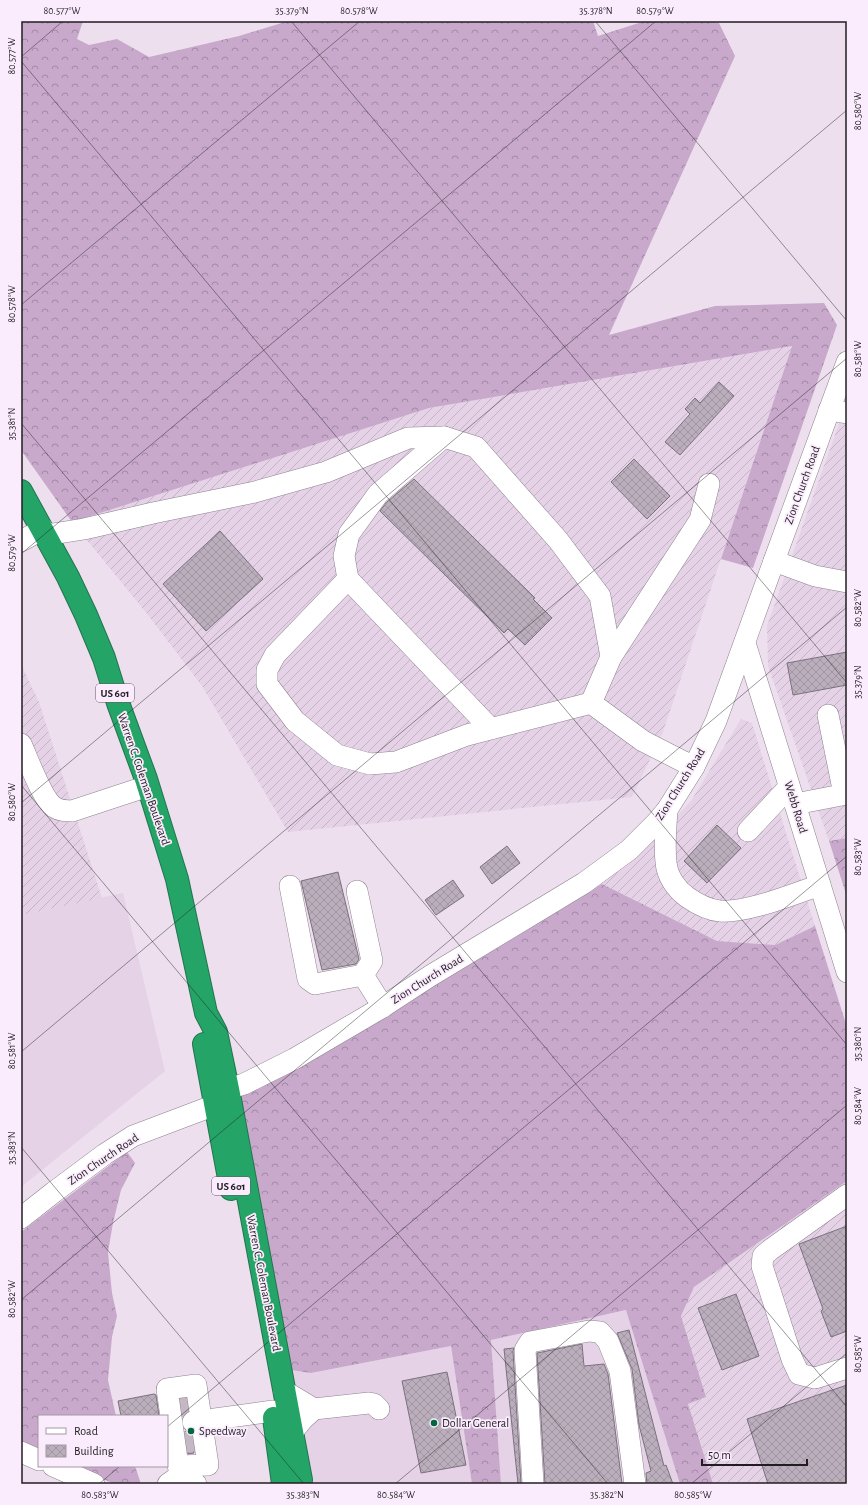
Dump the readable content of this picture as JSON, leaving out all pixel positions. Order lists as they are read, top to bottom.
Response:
{
  "streets": {
    "highway": ["US 601", "Warren C. Coleman Boulevard"],
    "street": ["Zion Church Road", "Webb Road"]
  },
  "crossings": [
    ["Zion Church Road", "Warren C. Coleman Boulevard"],
    ["Zion Church Road", "Webb Road"]
  ],
  "places": ["Dollar General", "Speedway"],
  "legend": ["Road", "Building"],
  "scale_bar": "50 m",
  "coordinates": [
    "80.577°W",
    "35.379°N",
    "80.578°W",
    "35.378°N",
    "80.579°W",
    "80.580°W",
    "80.581°W",
    "35.381°N",
    "80.582°W",
    "80.583°W",
    "35.380°N",
    "80.584°W",
    "35.383°N",
    "80.585°W",
    "35.382°N"
  ]
}
